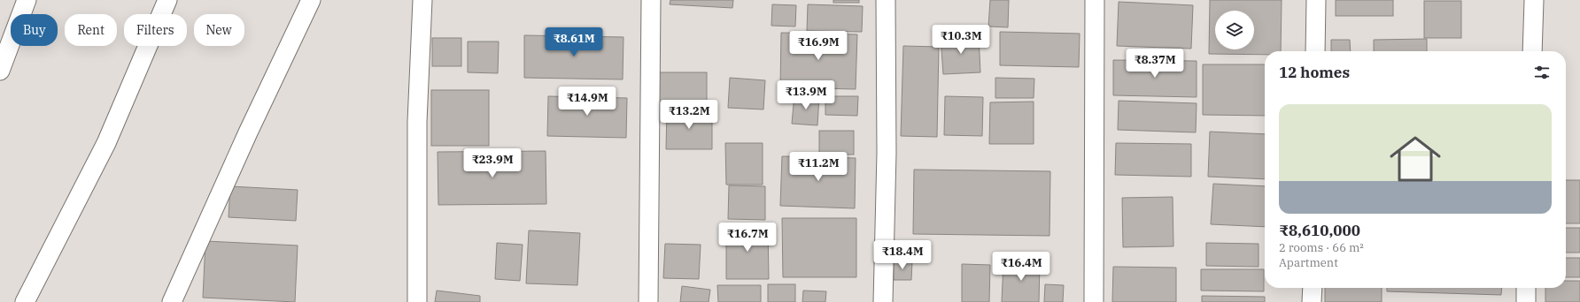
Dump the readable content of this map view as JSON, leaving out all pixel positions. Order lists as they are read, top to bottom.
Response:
{
  "page": {
    "chip": [
      "Buy",
      "Rent",
      "Filters",
      "New"
    ],
    "price": [
      "₹10.3M",
      "₹8.61M",
      "₹16.9M",
      "₹8.37M",
      "₹13.9M",
      "₹14.9M",
      "₹13.2M",
      "₹23.9M",
      "₹11.2M",
      "₹16.7M",
      "₹18.4M",
      "₹16.4M"
    ],
    "heading": "12 homes",
    "list": [
      {
        "name": "₹8,610,000",
        "note": "2 rooms · 66 m² · Apartment"
      }
    ]
  }
}
